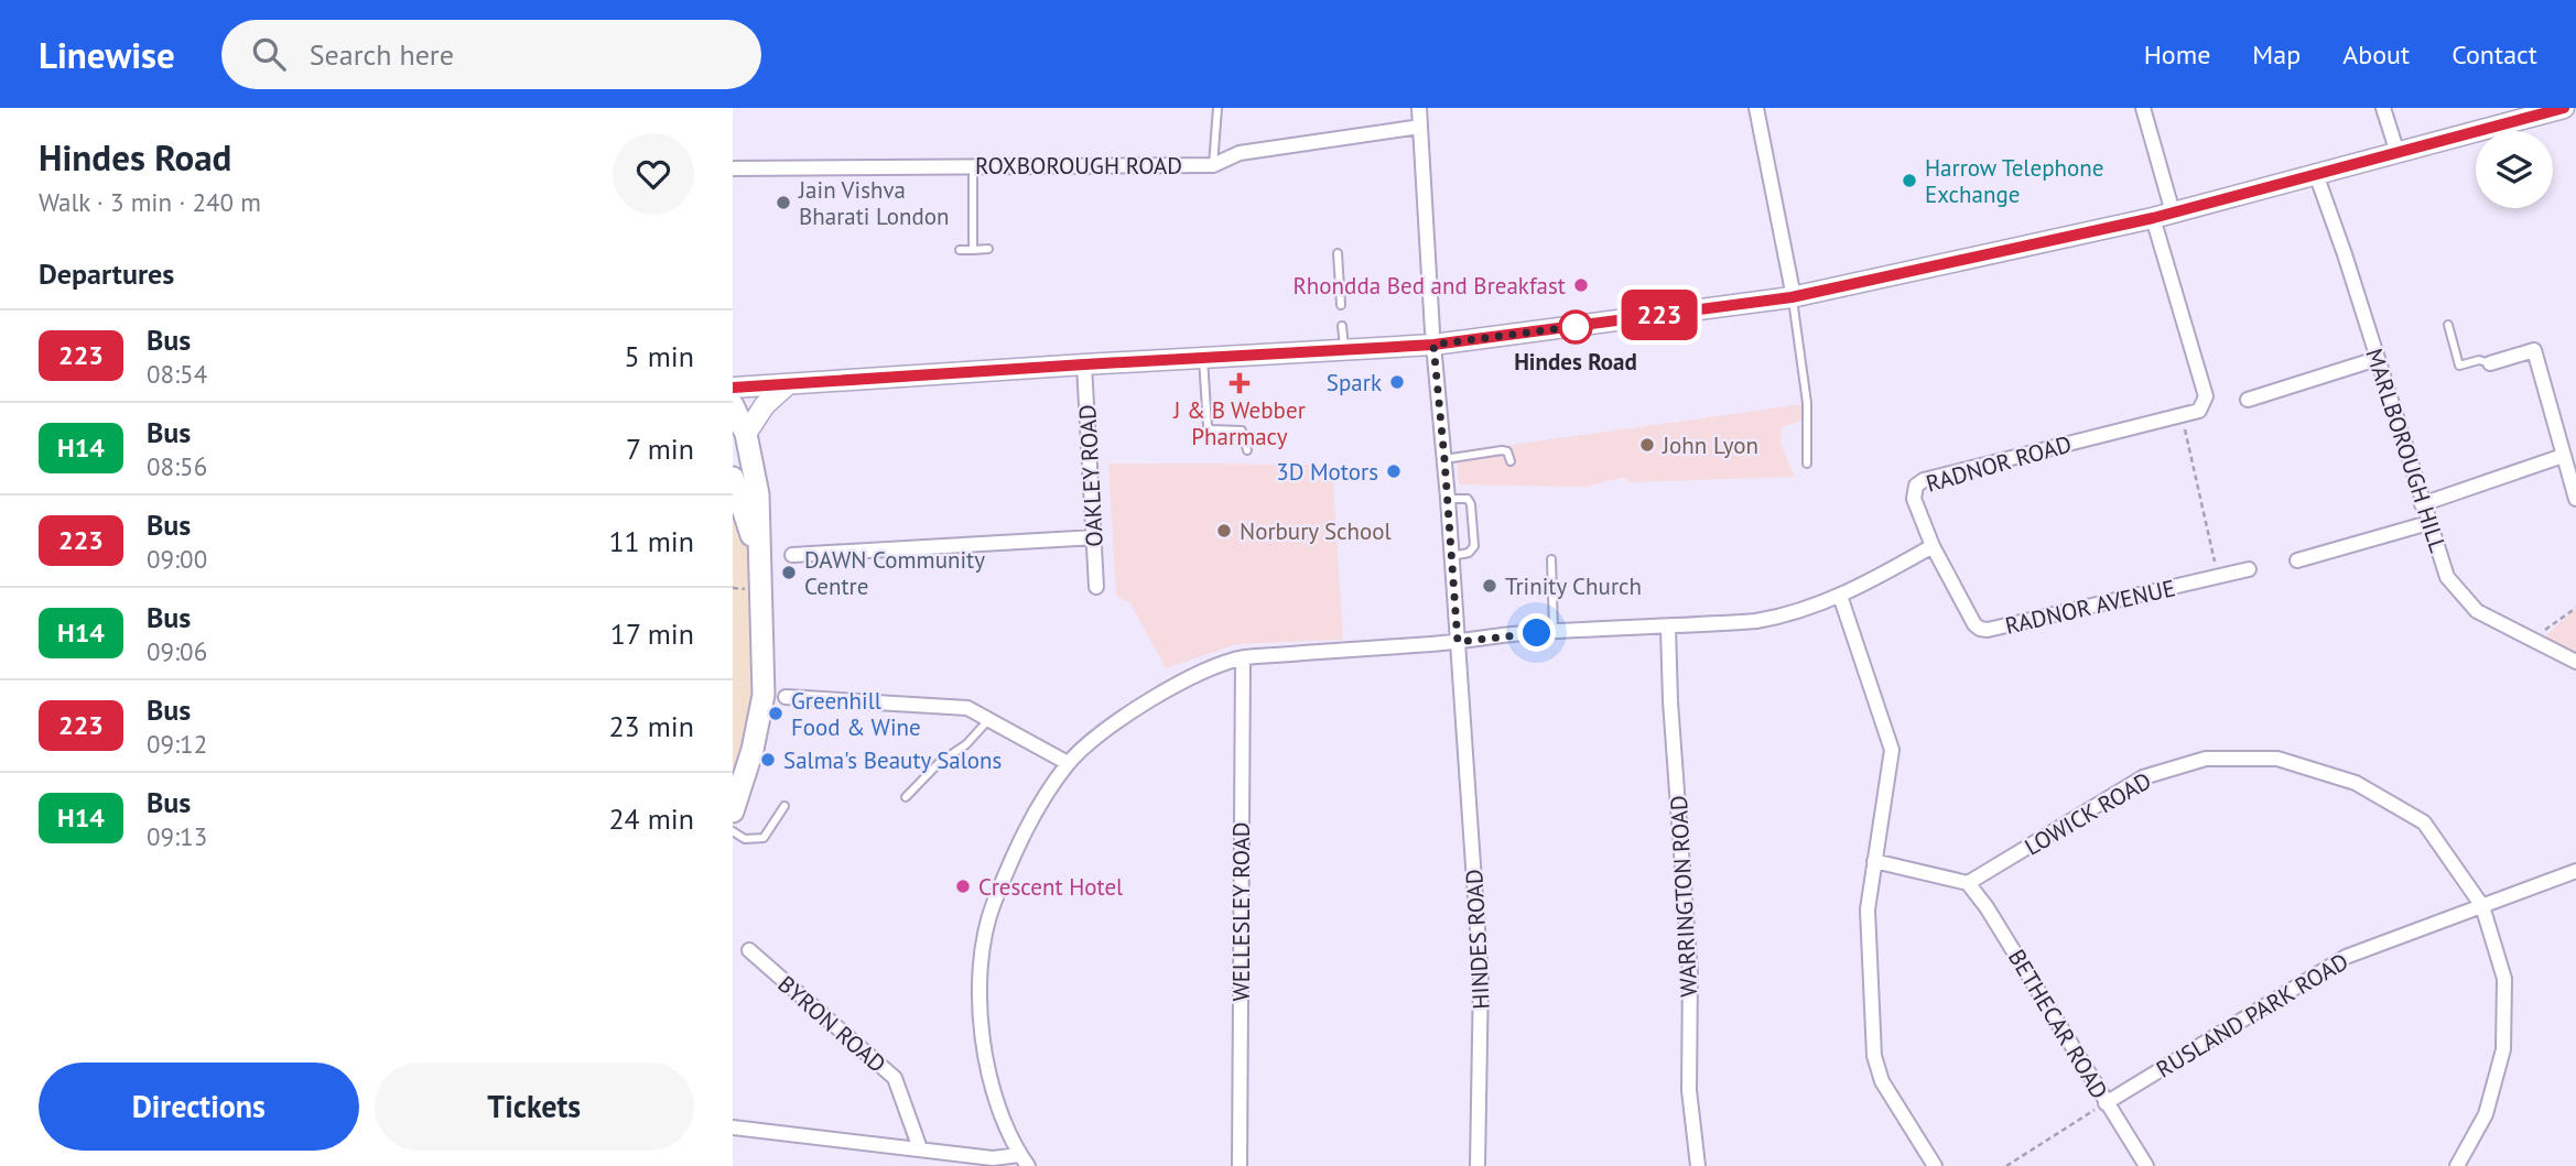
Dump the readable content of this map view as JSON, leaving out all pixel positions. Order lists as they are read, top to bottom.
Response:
{
  "streets": {
    "street": [
      "ROXBOROUGH ROAD",
      "MARLBOROUGH HILL",
      "RADNOR ROAD",
      "OAKLEY ROAD",
      "RADNOR AVENUE",
      "LOWICK ROAD",
      "WARRINGTON ROAD",
      "WELLESLEY ROAD",
      "HINDES ROAD",
      "RUSLAND PARK ROAD",
      "BYRON ROAD",
      "BETHECAR ROAD"
    ]
  },
  "crossings": [
    ["ROXBOROUGH ROAD", "HINDES ROAD"],
    ["RADNOR ROAD", "RADNOR AVENUE"],
    ["LOWICK ROAD", "RUSLAND PARK ROAD"],
    ["LOWICK ROAD", "BETHECAR ROAD"],
    ["RUSLAND PARK ROAD", "BETHECAR ROAD"]
  ],
  "places": {
    "other": [
      "Harrow Telephone Exchange",
      "Jain Vishva Bharati London",
      "Rhondda Bed and Breakfast",
      "Hindes Road",
      "Spark",
      "John Lyon",
      "3D Motors",
      "Norbury School",
      "DAWN Community Centre",
      "Trinity Church",
      "Greenhill Food & Wine",
      "Salma's Beauty Salons",
      "Crescent Hotel"
    ],
    "health": ["J & B Webber Pharmacy"]
  },
  "lines": ["bus line 223"],
  "page": {
    "header": "Linewise",
    "search": "Search here",
    "nav": [
      "Home",
      "Map",
      "About",
      "Contact"
    ],
    "heading": [
      ["Hindes Road", "Walk · 3 min · 240 m"],
      "Departures"
    ],
    "on_map": "223",
    "list": [
      {
        "mark": "223",
        "name": "Bus",
        "note": "08:54",
        "value": "5 min"
      },
      {
        "mark": "H14",
        "name": "Bus",
        "note": "08:56",
        "value": "7 min"
      },
      {
        "mark": "223",
        "name": "Bus",
        "note": "09:00",
        "value": "11 min"
      },
      {
        "mark": "H14",
        "name": "Bus",
        "note": "09:06",
        "value": "17 min"
      },
      {
        "mark": "223",
        "name": "Bus",
        "note": "09:12",
        "value": "23 min"
      },
      {
        "mark": "H14",
        "name": "Bus",
        "note": "09:13",
        "value": "24 min"
      }
    ],
    "buttons": ["Directions", "Tickets"]
  }
}
